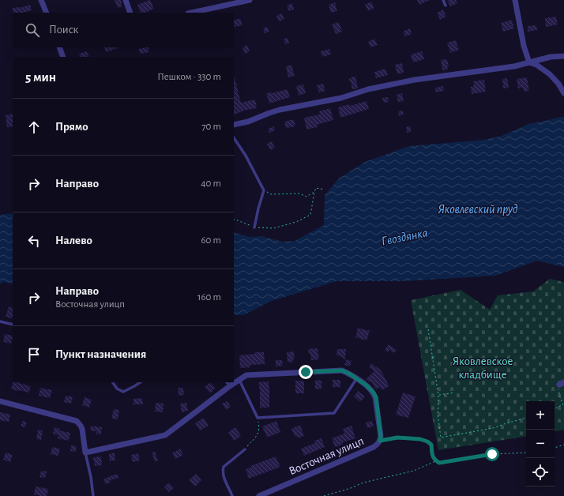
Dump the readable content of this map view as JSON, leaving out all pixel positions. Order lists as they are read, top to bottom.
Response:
{
  "streets": {
    "street": ["Восточная улицп"]
  },
  "water": ["Яковлевский пруд", "Гвоздянка"],
  "parks": ["Яковлевское кладбище"],
  "page": {
    "search": "Поиск",
    "heading": ["5 мин", "Пешком · 330 m"],
    "list": [
      ["Прямо", "70 m"],
      ["Направо", "40 m"],
      ["Налево", "60 m"],
      ["Направо", "Восточная улицп", "160 m"],
      "Пункт назначения"
    ],
    "map_buttons": ["+", "−"]
  }
}
